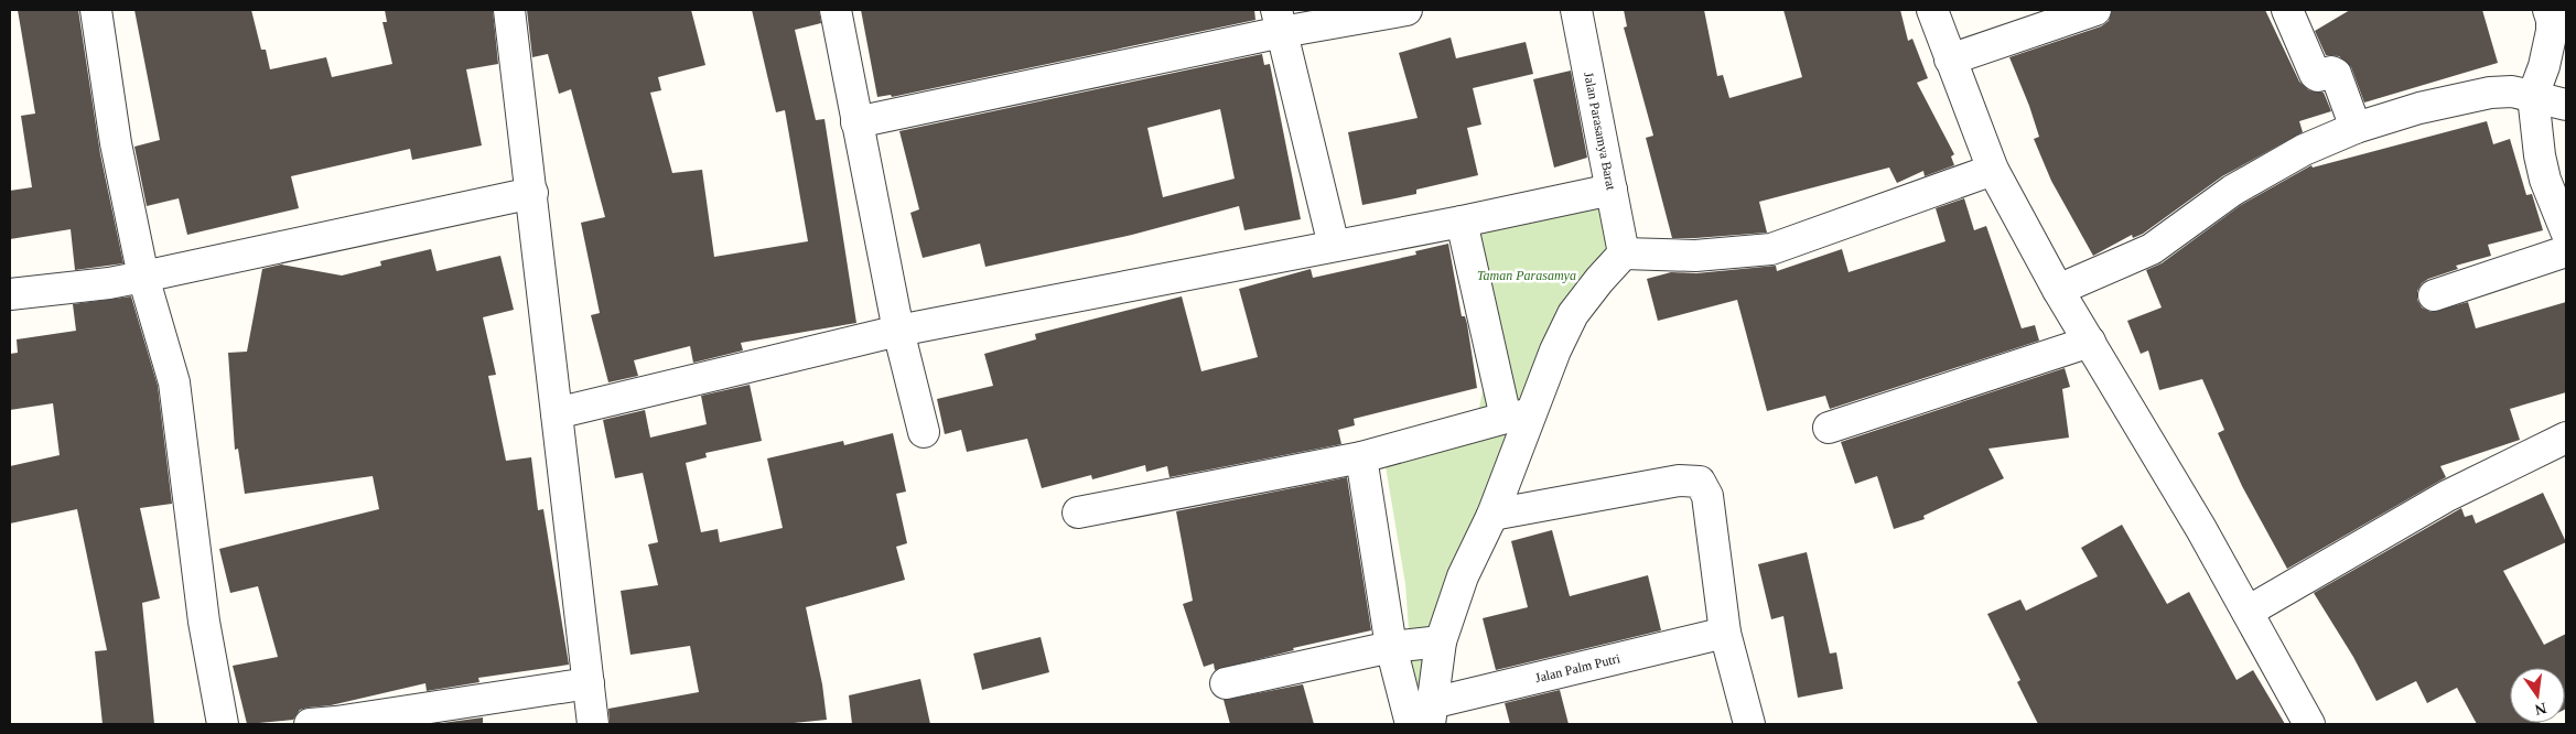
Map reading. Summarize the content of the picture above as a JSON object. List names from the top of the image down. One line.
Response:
{"streets":{"street":["Jalan Parasamya Barat","Jalan Palm Putri"]},"parks":["Taman Parasamya"],"north":"bottom"}
